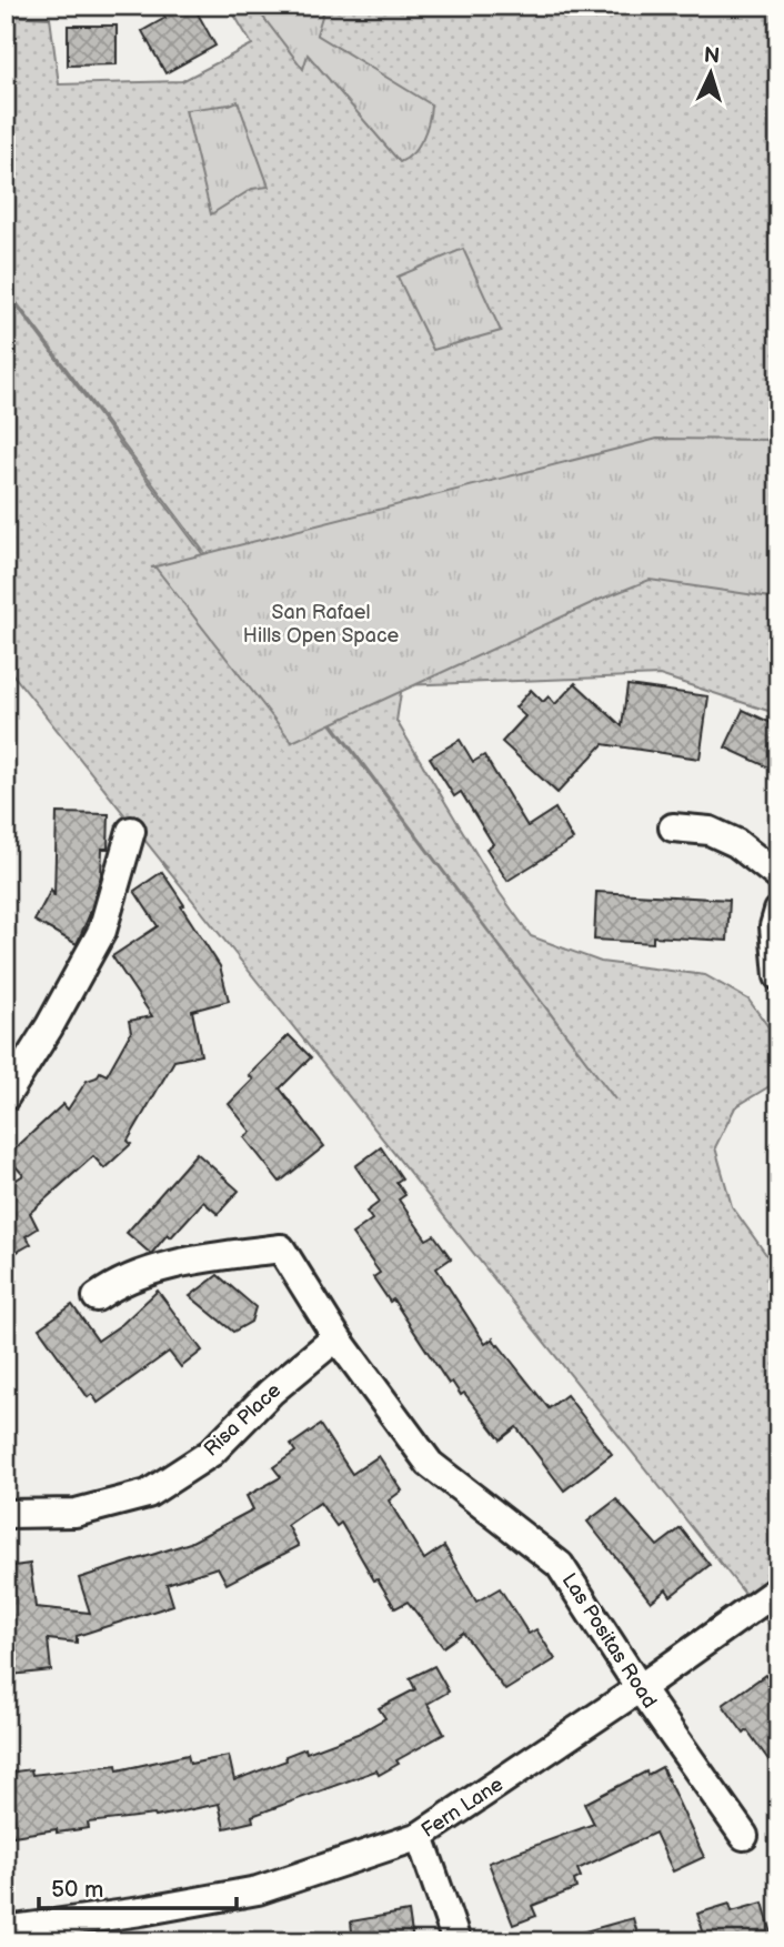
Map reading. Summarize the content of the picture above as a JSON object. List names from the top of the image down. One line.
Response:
{"streets":{"street":["Risa Place","Las Positas Road","Fern Lane"]},"crossings":[["Risa Place","Las Positas Road"],["Las Positas Road","Fern Lane"]],"parks":["San Rafael Hills Open Space"],"scale_bar":"50 m","north":"top"}
